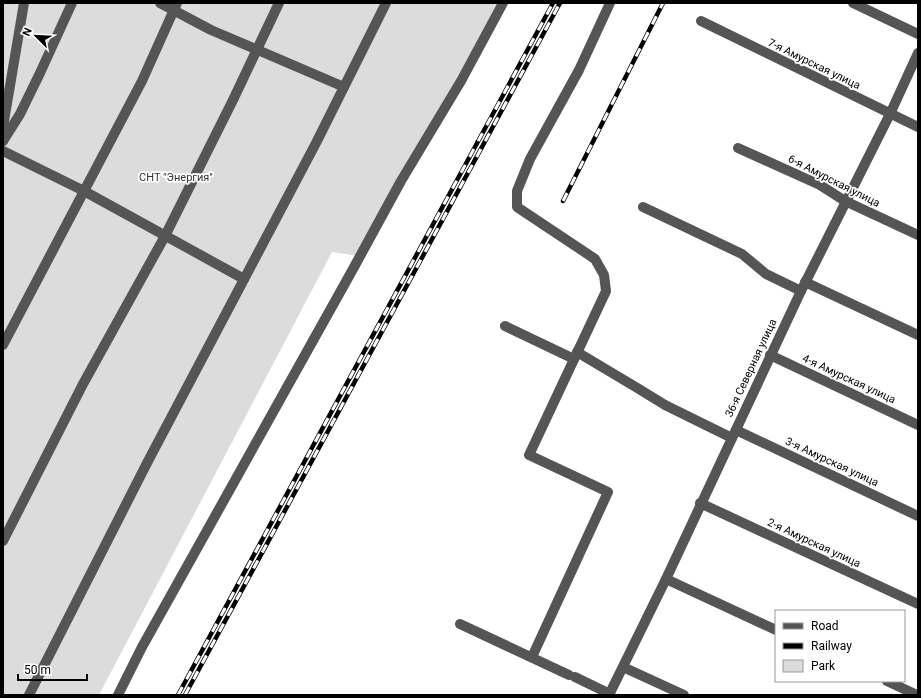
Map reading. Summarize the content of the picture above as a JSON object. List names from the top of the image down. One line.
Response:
{"streets":{"street":["7-я Амурская улица","6-я Амурская улица","36-я Северная улица","4-я Амурская улица","3-я Амурская улица","2-я Амурская улица"]},"crossings":[["7-я Амурская улица","36-я Северная улица"],["6-я Амурская улица","36-я Северная улица"],["36-я Северная улица","4-я Амурская улица"],["36-я Северная улица","3-я Амурская улица"],["36-я Северная улица","2-я Амурская улица"]],"parks":["СНТ \"Энергия\""],"legend":["Road","Railway","Park"],"scale_bar":"50 m","north":"top left"}
